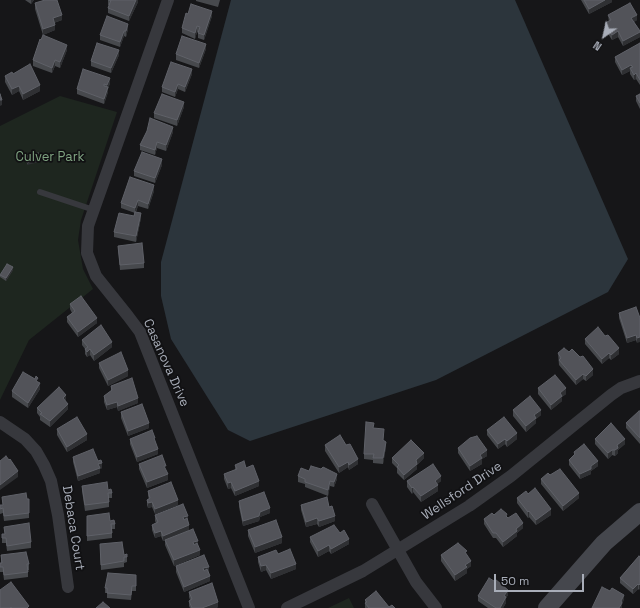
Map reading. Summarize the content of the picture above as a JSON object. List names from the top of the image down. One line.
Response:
{"streets":{"street":["Casanova Drive","Wellsford Drive","Debaca Court"]},"parks":["Culver Park"],"scale_bar":"50 m","north":"bottom left"}
